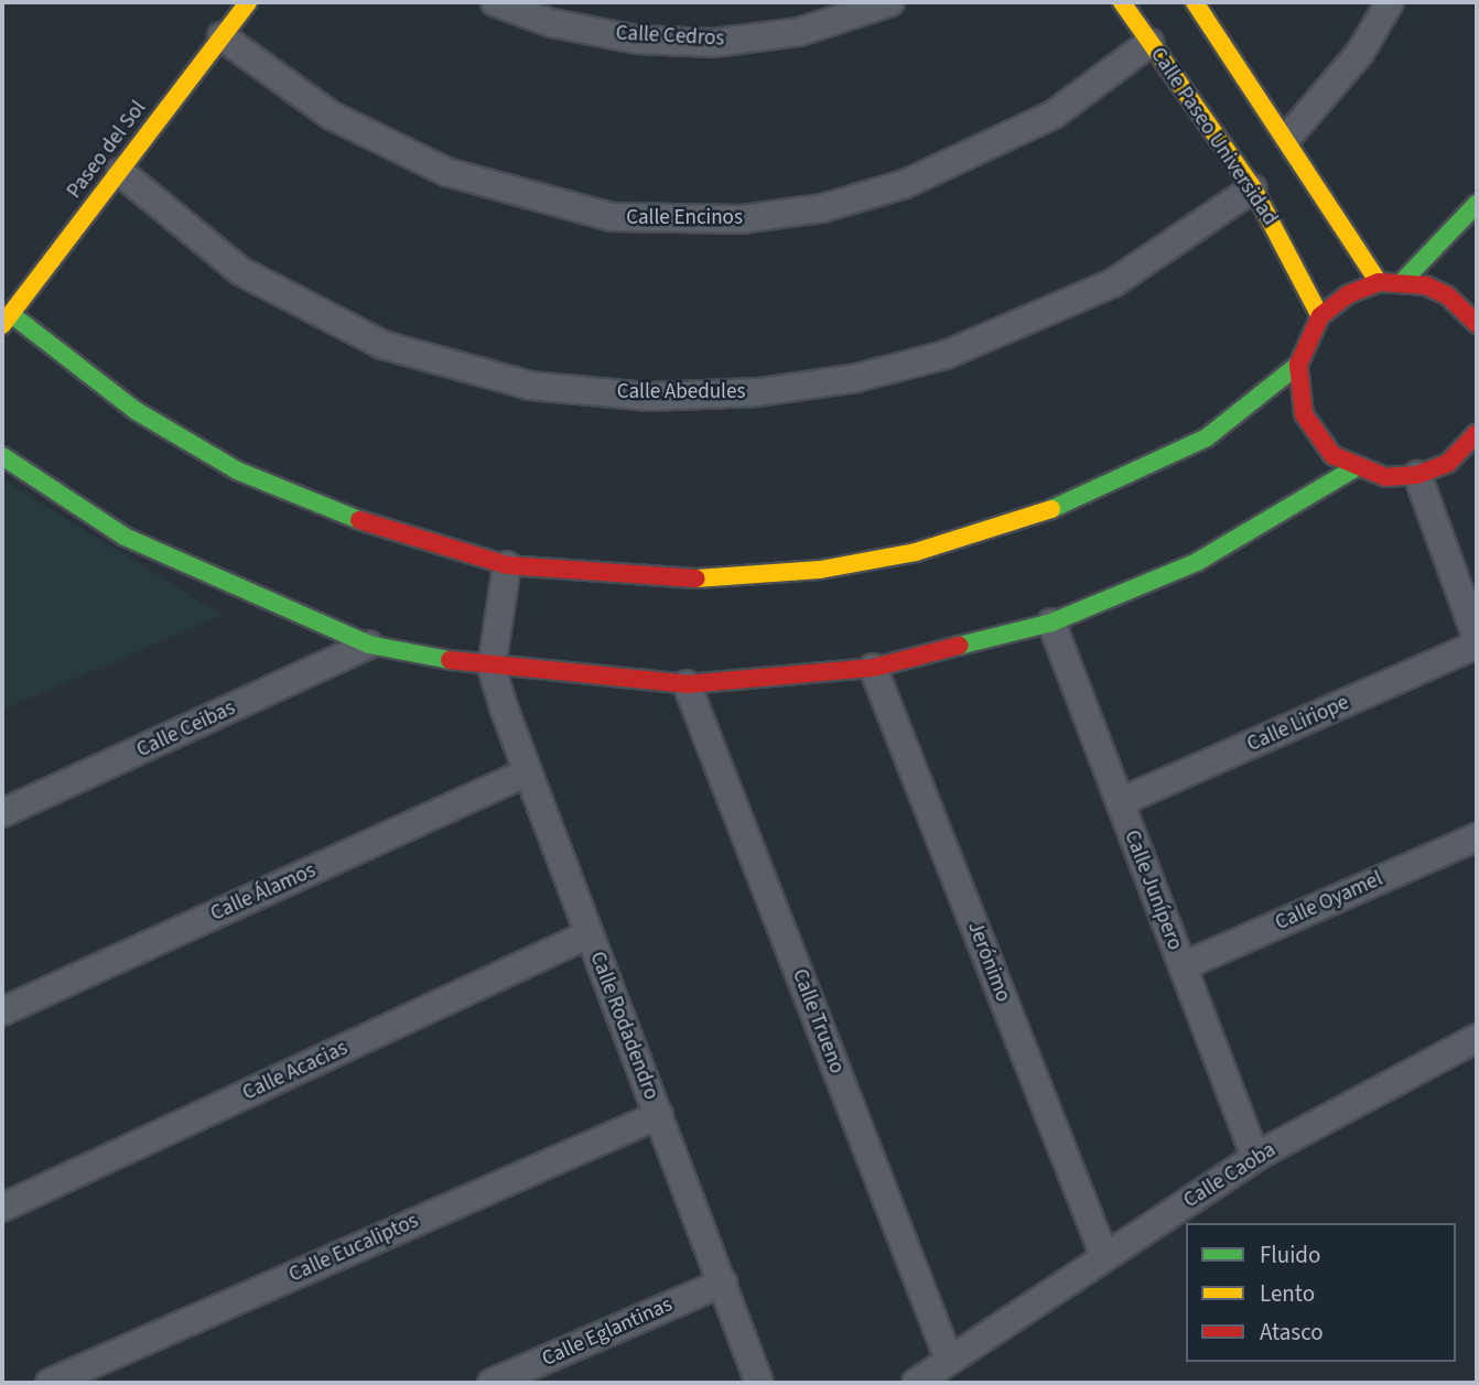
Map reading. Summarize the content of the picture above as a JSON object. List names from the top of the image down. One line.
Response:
{"streets":{"street":["Calle Cedros","Calle Paseo Universidad","Paseo del Sol","Calle Encinos","Calle Abedules","Calle Liriope","Calle Ceibas","Calle Junípero","Calle Álamos","Calle Oyamel","Jerónimo","Calle Trueno","Calle Rodadendro","Calle Acacias","Calle Caoba","Calle Eucaliptos","Calle Eglantinas"]},"crossings":[["Calle Paseo Universidad","Calle Encinos"],["Calle Paseo Universidad","Calle Abedules"],["Paseo del Sol","Calle Encinos"],["Paseo del Sol","Calle Abedules"],["Calle Liriope","Calle Junípero"],["Calle Junípero","Calle Oyamel"],["Calle Junípero","Calle Caoba"],["Calle Álamos","Calle Rodadendro"],["Jerónimo","Calle Caoba"],["Calle Trueno","Calle Caoba"],["Calle Rodadendro","Calle Acacias"],["Calle Rodadendro","Calle Eucaliptos"],["Calle Rodadendro","Calle Eglantinas"]],"legend":["Fluido","Lento","Atasco"]}
